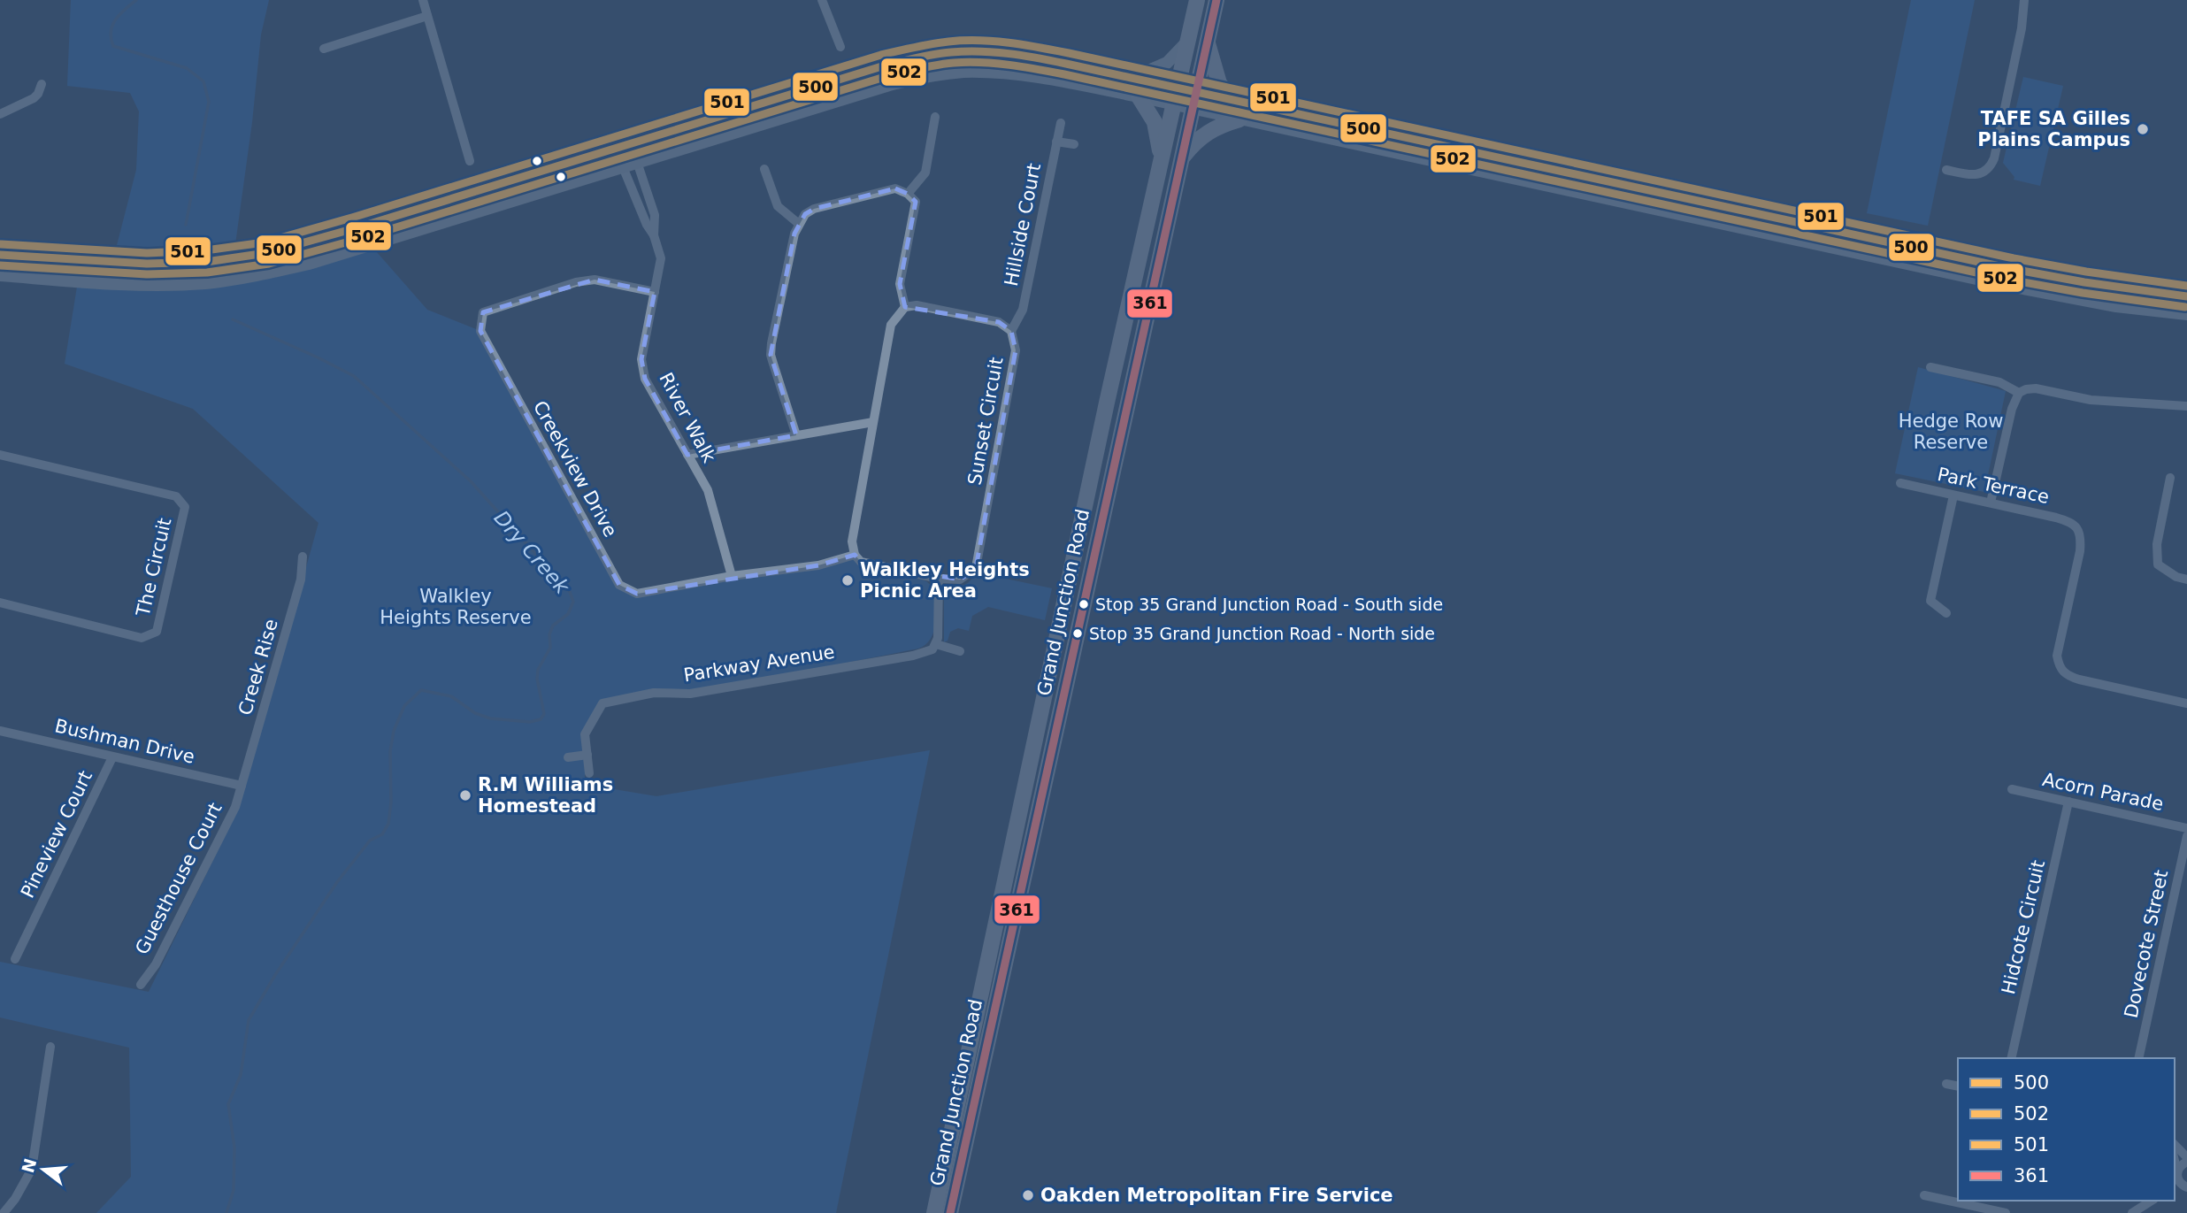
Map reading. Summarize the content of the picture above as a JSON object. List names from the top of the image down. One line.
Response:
{"streets":{"highway":["Grand Junction Road"],"street":["Hillside Court","River Walk","Sunset Circuit","Creekview Drive","Park Terrace","The Circuit","Parkway Avenue","Creek Rise","Bushman Drive","Acorn Parade","Pineview Court","Guesthouse Court","Hidcote Circuit","Dovecote Street"]},"crossings":[["Hillside Court","Sunset Circuit"],["River Walk","Creekview Drive"],["Sunset Circuit","Creekview Drive"],["Creek Rise","Bushman Drive"],["Creek Rise","Guesthouse Court"],["Bushman Drive","Pineview Court"],["Bushman Drive","Guesthouse Court"],["Acorn Parade","Hidcote Circuit"]],"water":["Dry Creek"],"parks":["Hedge Row Reserve","Walkley Heights Reserve"],"places":["TAFE SA Gilles Plains Campus","Walkley Heights Picnic Area","Stop 35 Grand Junction Road - South side","Stop 35 Grand Junction Road - North side","R.M Williams Homestead","Oakden Metropolitan Fire Service"],"lines":["transit line 361","transit line 501","transit line 500","transit line 502"],"legend":["500","502","501","361"],"north":"left"}
